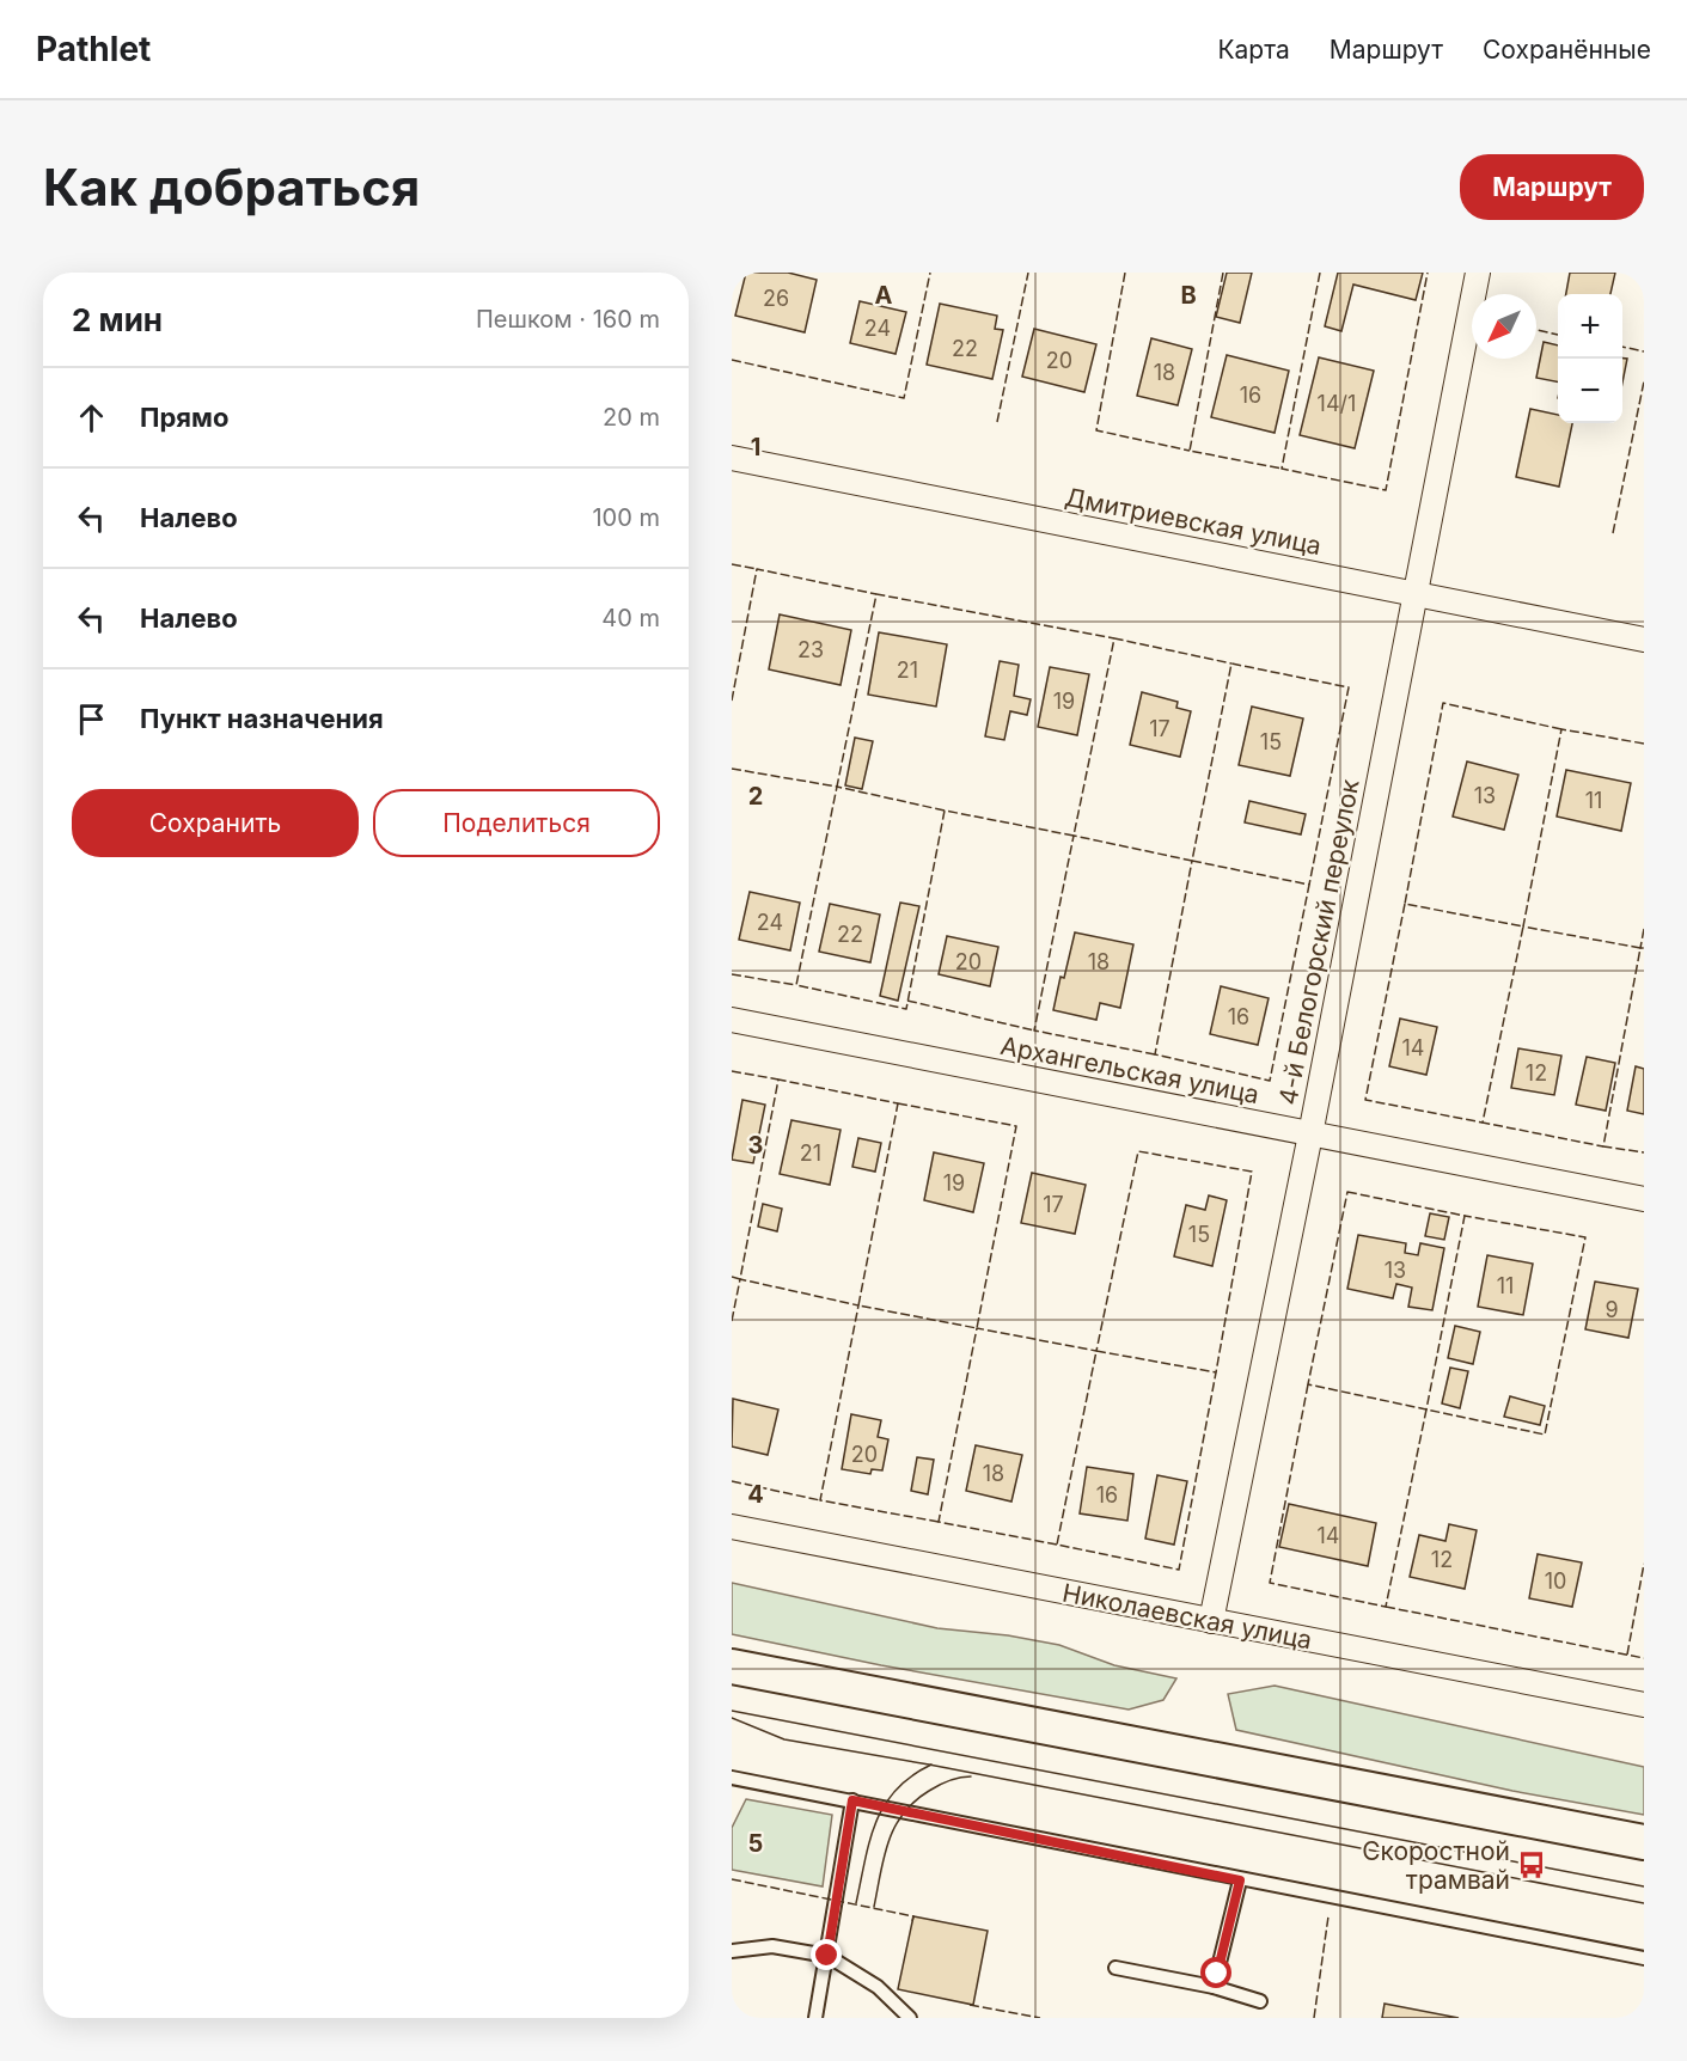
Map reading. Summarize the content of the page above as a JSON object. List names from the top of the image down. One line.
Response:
{"streets":{"street":["Дмитриевская улица","4-й Белогорский переулок","Архангельская улица","Николаевская улица"]},"crossings":[["Дмитриевская улица","4-й Белогорский переулок"],["4-й Белогорский переулок","Архангельская улица"],["4-й Белогорский переулок","Николаевская улица"]],"places":{"bus stop":["Скоростной трамвай"]},"house_numbers":["26","24","22","20","18","16","14/1","23","21","19","17","15","13","11","24","22","20","18","16","14","12","21","19","17","15","13","11","9","20","18","16","14","12","10"],"north":"bottom left","page":{"header":"Pathlet","nav":["Карта","Маршрут","Сохранённые"],"buttons":["Маршрут",["Сохранить","Поделиться"]],"title":"Как добраться","heading":["2 мин","Пешком · 160 m"],"map_buttons":["+","−"],"list":[["Прямо","20 m"],["Налево","100 m"],["Налево","40 m"],"Пункт назначения"]},"grid":{"columns":["A","B"],"rows":["1","2","3","4","5"]}}
